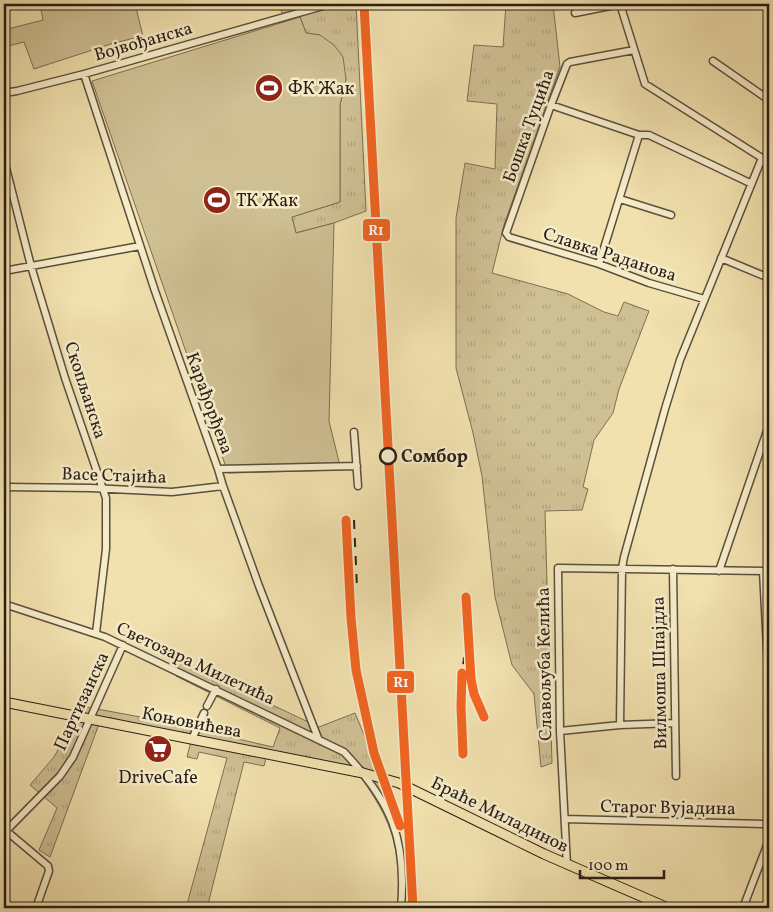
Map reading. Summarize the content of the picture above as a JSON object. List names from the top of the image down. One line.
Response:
{"streets":{"main road":["Коњовићева","Браће Миладинов"],"street":["Војвођанска","Бошка Туцића","Славка Раданова","Скопљанска","Карађорђева","Васе Стајића","Светозара Милетића","Славољуба Келића","Вилмоша Шпајдла","Партизанска","Старог Вујадина"]},"crossings":[["Војвођанска","Карађорђева"],["Бошка Туцића","Славка Раданова"],["Скопљанска","Васе Стајића"],["Скопљанска","Светозара Милетића"],["Карађорђева","Васе Стајића"],["Карађорђева","Светозара Милетића"],["Светозара Милетића","Партизанска"],["Светозара Милетића","Коњовићева"],["Славољуба Келића","Старог Вујадина"],["Славољуба Келића","Браће Миладинов"],["Партизанска","Коњовићева"],["Коњовићева","Браће Миладинов"]],"places":{"sports":["ФК Жак","ТК Жак"],"other":["Сомбор"],"supermarket":["DriveCafe"]},"lines":["transit line R1"],"scale_bar":"100 m"}
